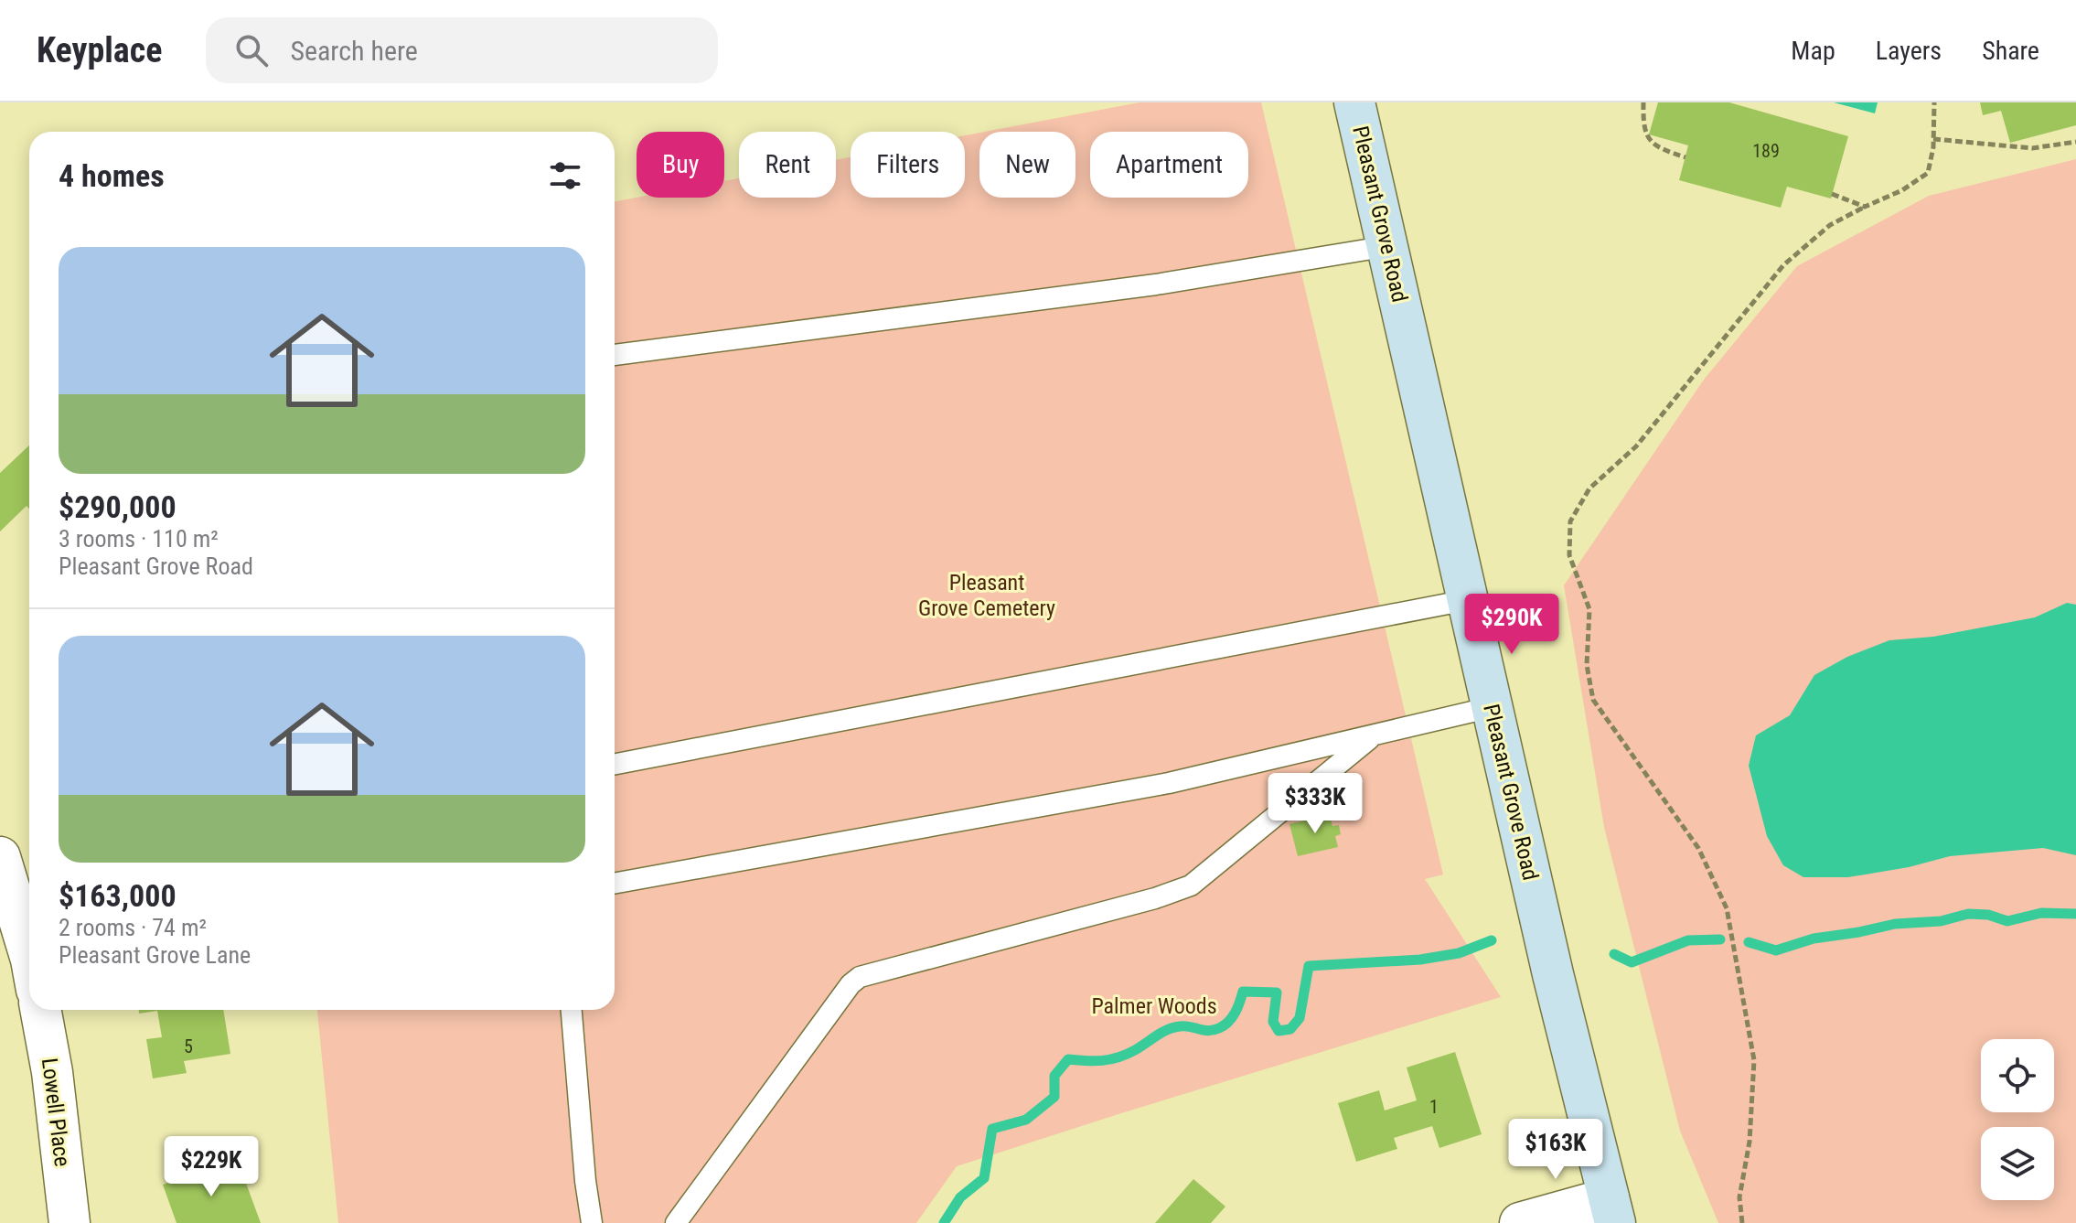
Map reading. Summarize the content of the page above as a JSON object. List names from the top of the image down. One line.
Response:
{"streets":{"street":["Pleasant Grove Road","Lowell Place"]},"parks":["Pleasant Grove Cemetery","Palmer Woods"],"house_numbers":["189","5","1"],"page":{"header":"Keyplace","search":"Search here","nav":["Map","Layers","Share"],"chip":["Buy","Rent","Filters","New","Apartment"],"heading":"4 homes","list":[{"name":"$290,000","note":"3 rooms · 110 m² · Pleasant Grove Road"},{"name":"$163,000","note":"2 rooms · 74 m² · Pleasant Grove Lane"}],"price":["$290K","$333K","$163K","$229K"]}}
